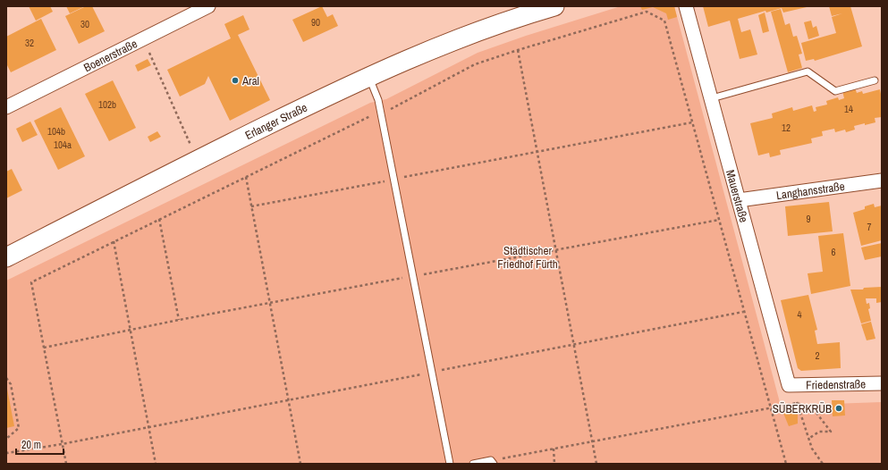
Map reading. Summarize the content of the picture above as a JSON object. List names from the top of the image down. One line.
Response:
{"streets":{"main road":["Erlanger Straße"],"street":["Boenerstraße","Langhansstraße","Mauerstraße","Friedenstraße"]},"crossings":[["Langhansstraße","Mauerstraße"],["Mauerstraße","Friedenstraße"]],"parks":["Städtischer Friedhof Fürth"],"places":["Aral","SÜBERKRÜB"],"house_numbers":["90","30","32","102b","14","12","104b","104a","9","7","6","4","2"],"scale_bar":"20 m"}
